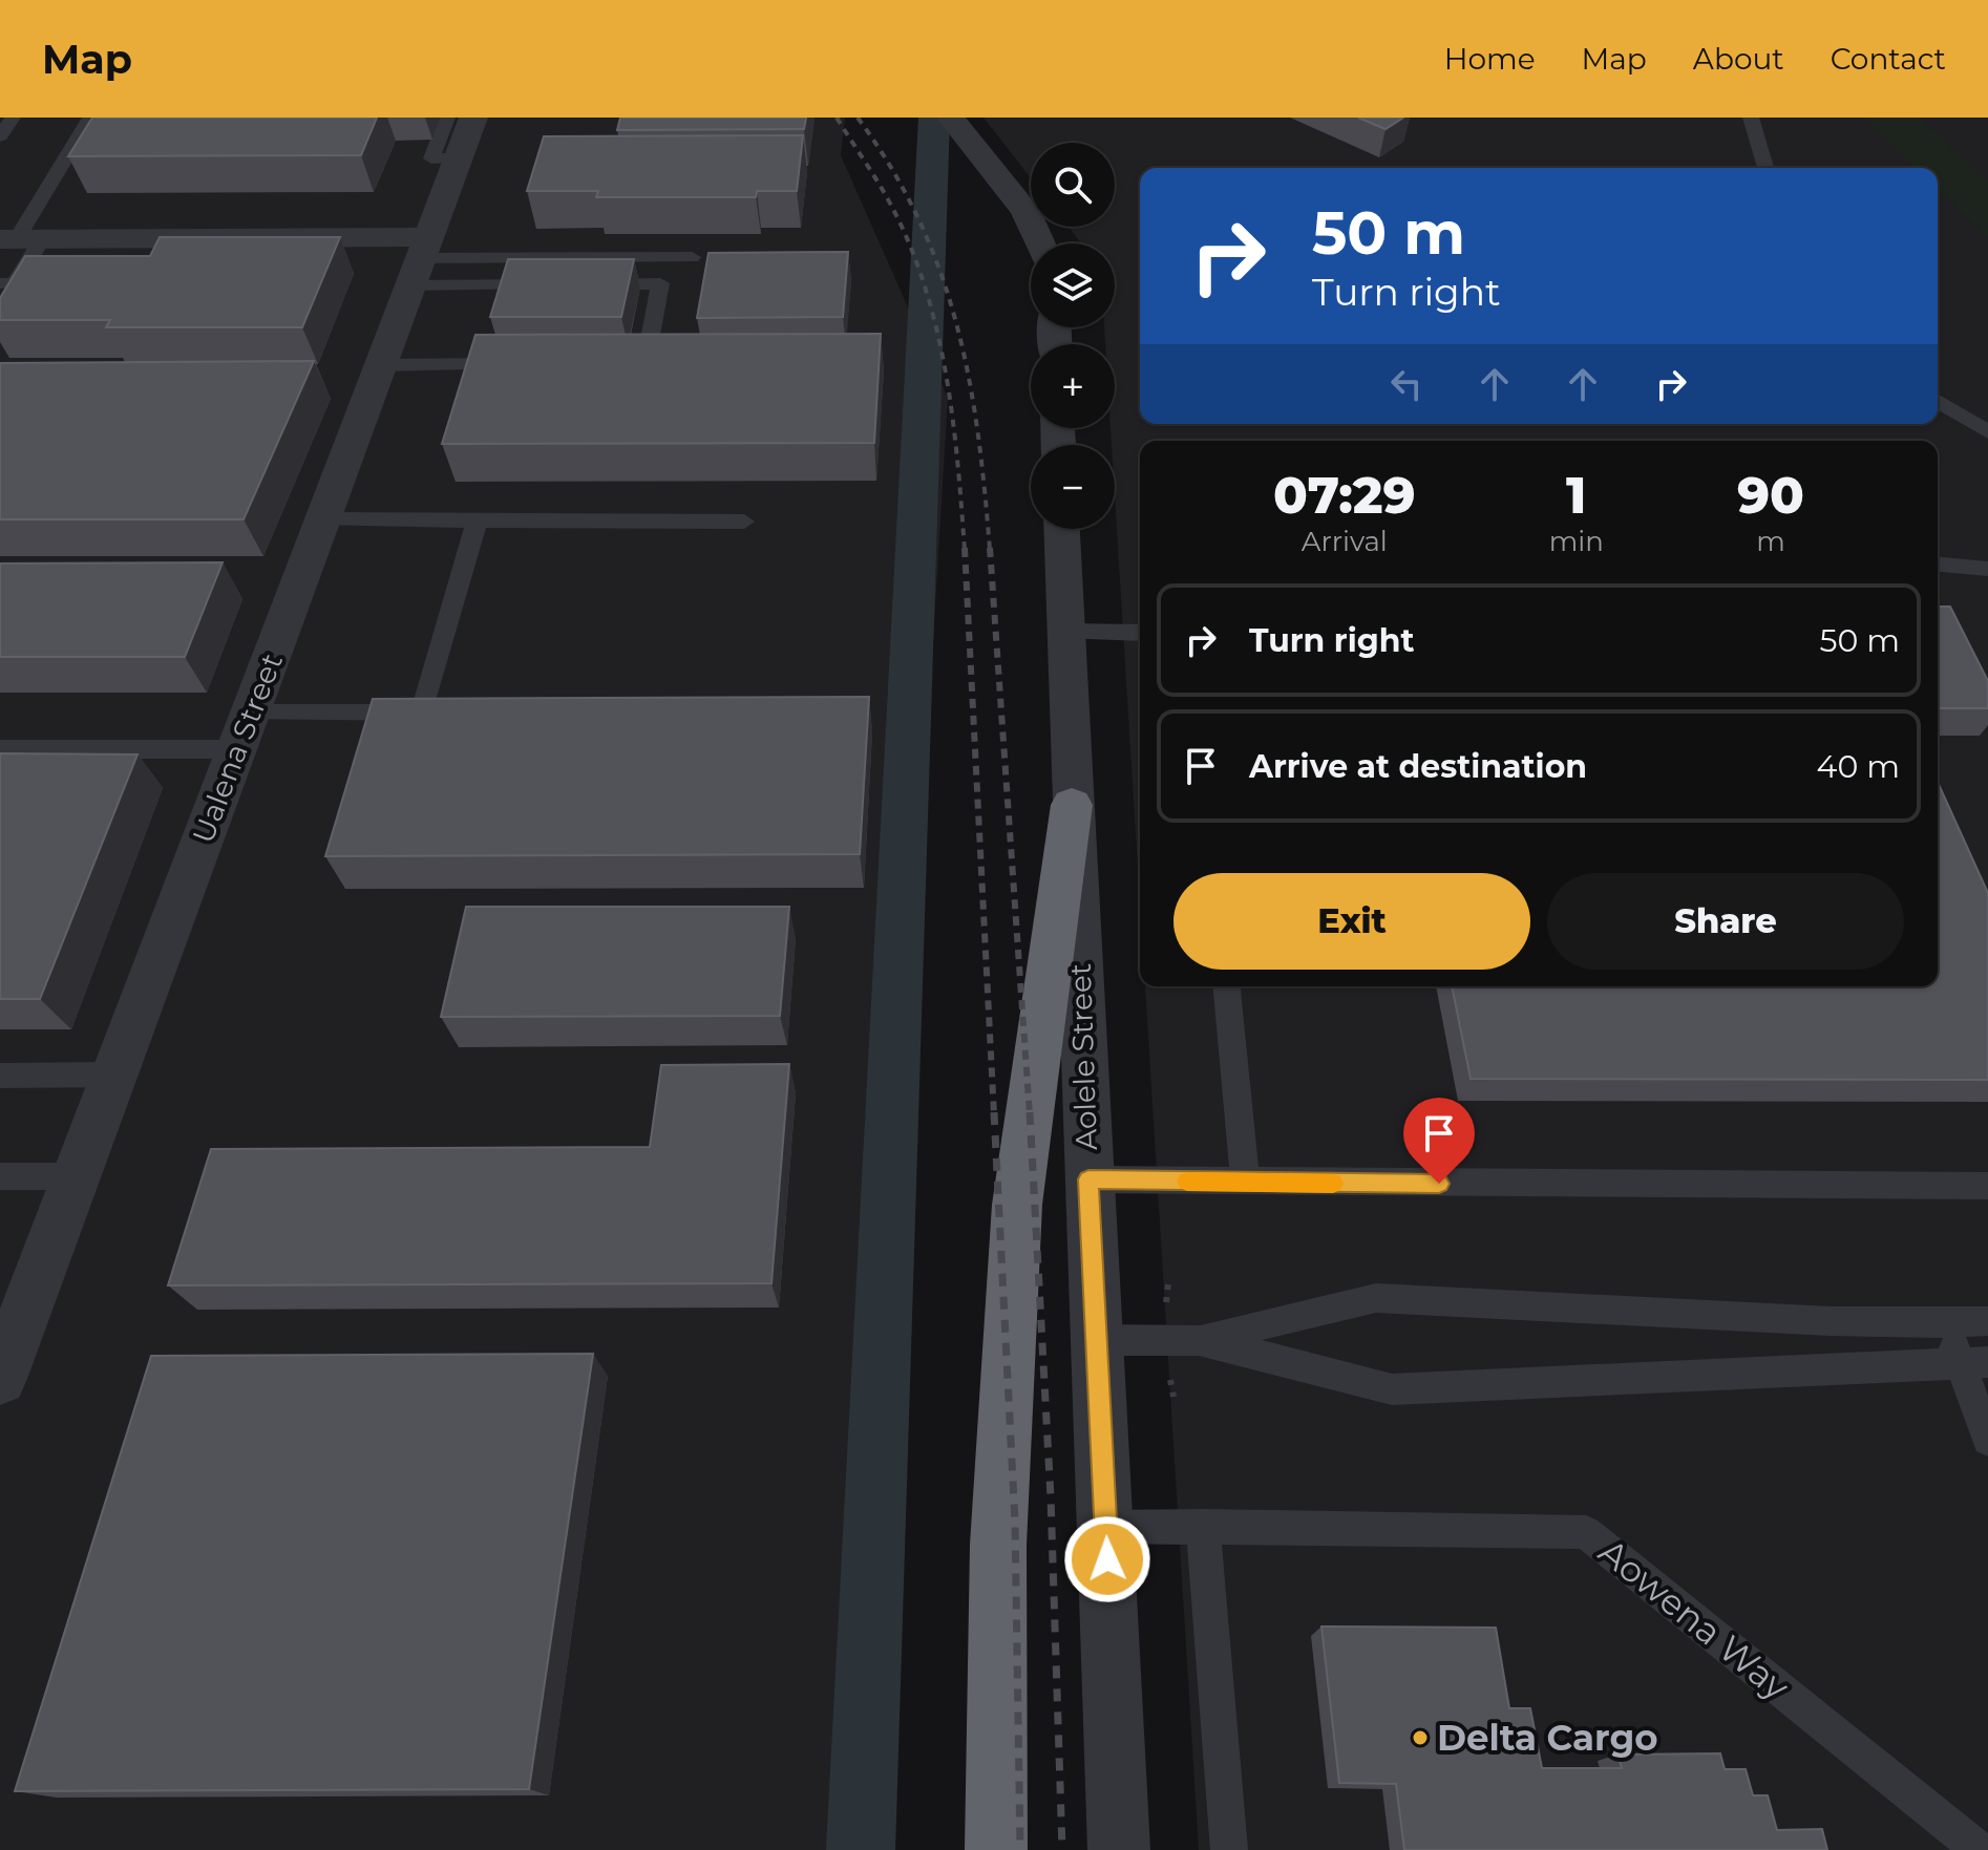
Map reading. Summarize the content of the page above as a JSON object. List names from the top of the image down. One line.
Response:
{"streets":{"street":["Ualena Street","Aolele Street"],"lane":["Aowena Way"]},"crossings":[["Aolele Street","Aowena Way"]],"places":["Delta Cargo"],"page":{"header":"Map","nav":["Home","Map","About","Contact"],"map_buttons":["+","−"],"turn":["50 m","Turn right"],"eta":["07:29","Arrival","1","min","90","m"],"list":[{"name":"Turn right","value":"50 m"},{"name":"Arrive at destination","value":"40 m"}],"buttons":["Exit","Share"]}}
